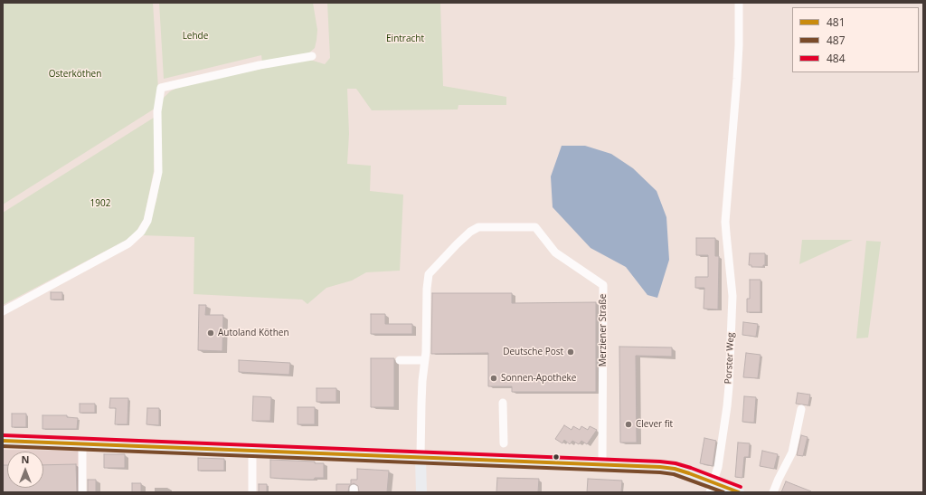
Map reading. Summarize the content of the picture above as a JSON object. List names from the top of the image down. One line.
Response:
{"streets":{"street":["Merziener Straße","Porster Weg"]},"parks":["Lehde","Eintracht","Osterköthen","1902"],"places":["Autoland Köthen","Deutsche Post","Sonnen-Apotheke","Clever fit"],"lines":["transit line 484","transit line 481","transit line 487"],"legend":["481","487","484"],"north":"top"}
